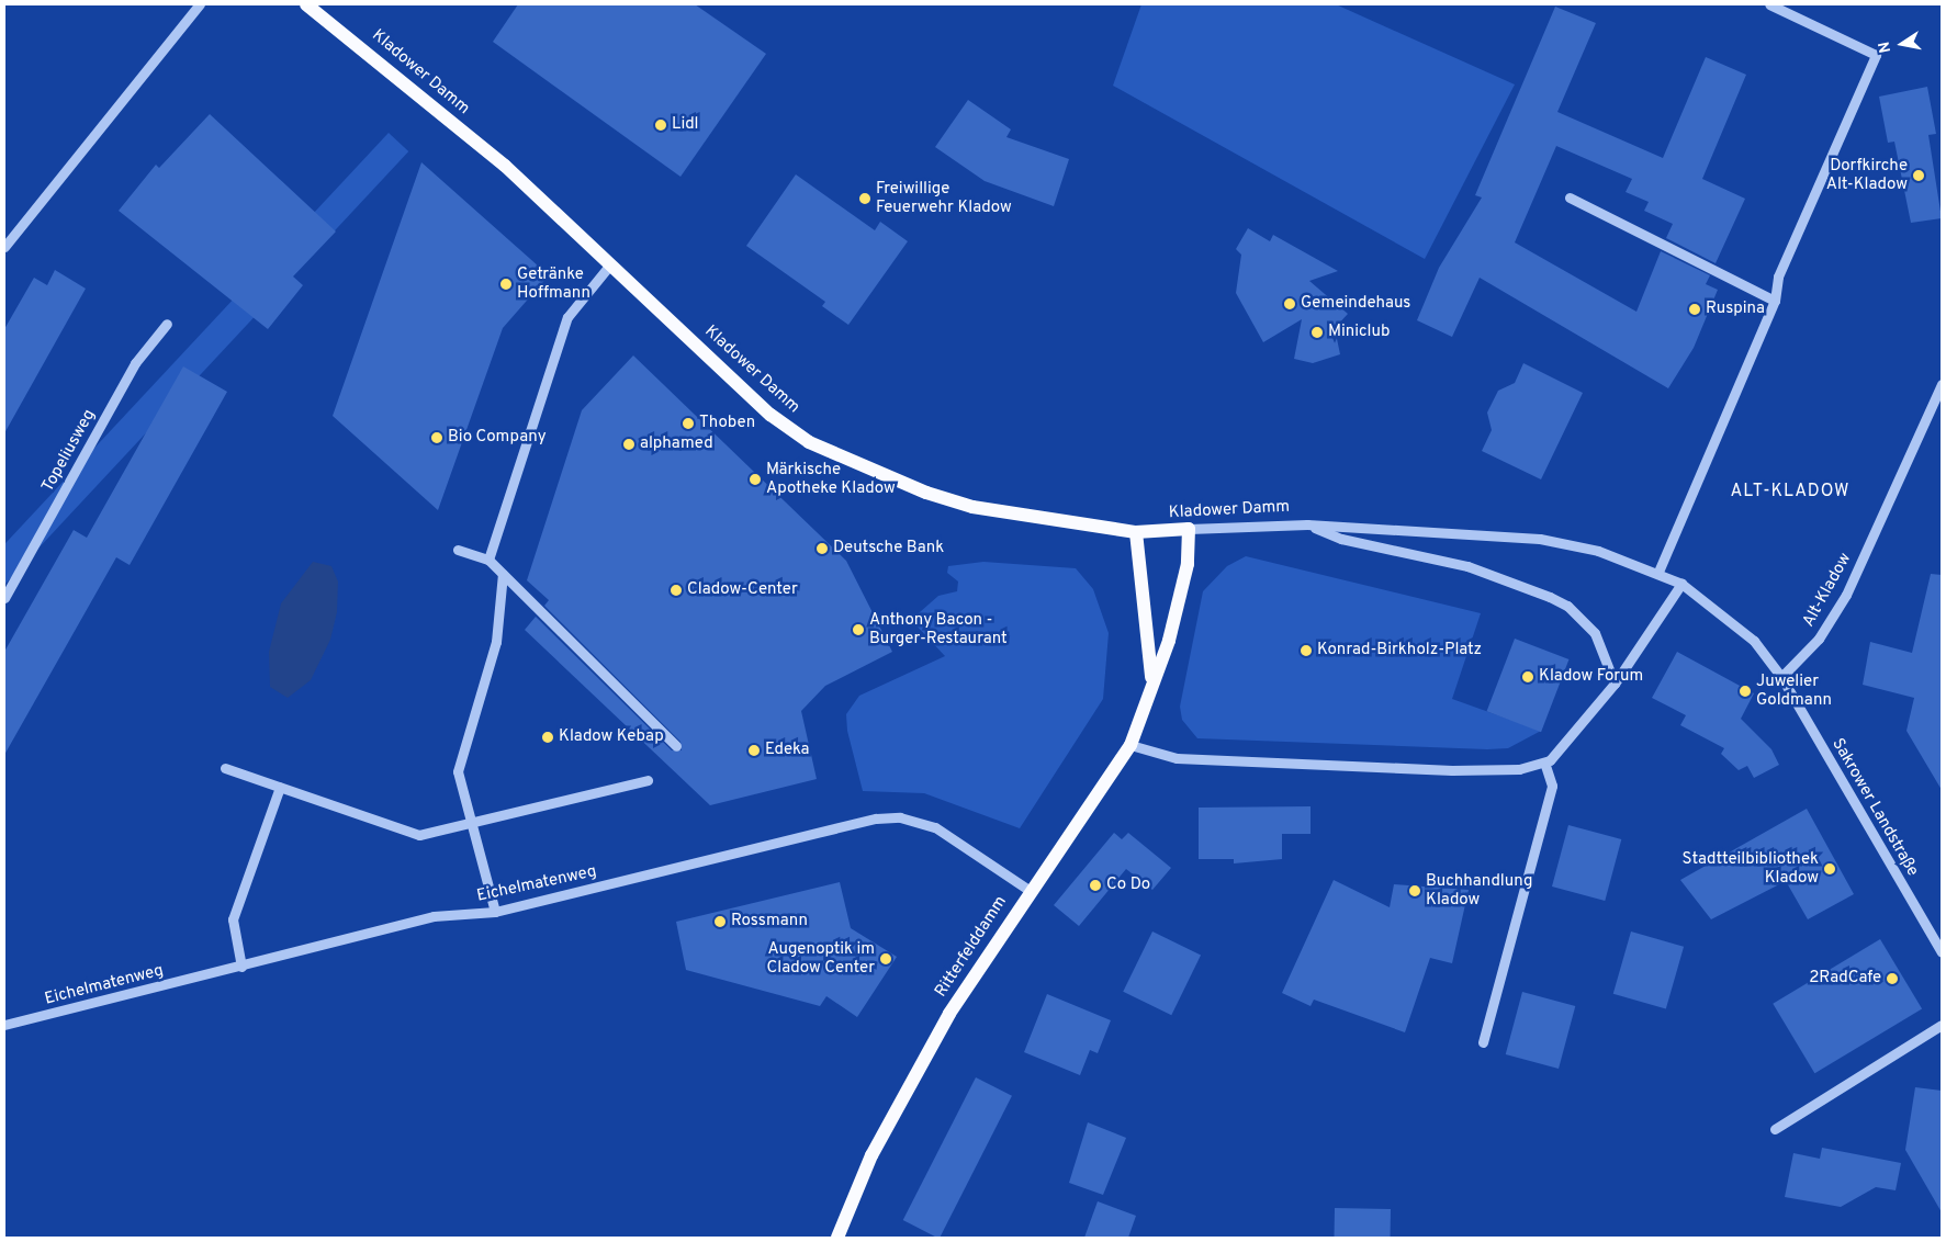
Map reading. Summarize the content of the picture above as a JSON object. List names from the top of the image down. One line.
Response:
{"streets":{"main road":["Kladower Damm","Ritterfelddamm"],"street":["Topeliusweg","Alt-Kladow","Sakrower Landstraße","Eichelmatenweg"]},"crossings":[["Kladower Damm","Ritterfelddamm"],["Alt-Kladow","Sakrower Landstraße"],["Eichelmatenweg","Ritterfelddamm"]],"districts":["ALT-KLADOW"],"places":["Lidl","Dorfkirche Alt-Kladow","Freiwillige Feuerwehr Kladow","Getränke Hoffmann","Gemeindehaus","Ruspina","Miniclub","Thoben","Bio Company","alphamed","Märkische Apotheke Kladow","Deutsche Bank","Cladow-Center","Anthony Bacon - Burger-Restaurant","Konrad-Birkholz-Platz","Kladow Forum","Juwelier Goldmann","Kladow Kebap","Edeka","Stadtteilbibliothek Kladow","Co Do","Buchhandlung Kladow","Rossmann","Augenoptik im Cladow Center","2RadCafe"],"north":"left"}
